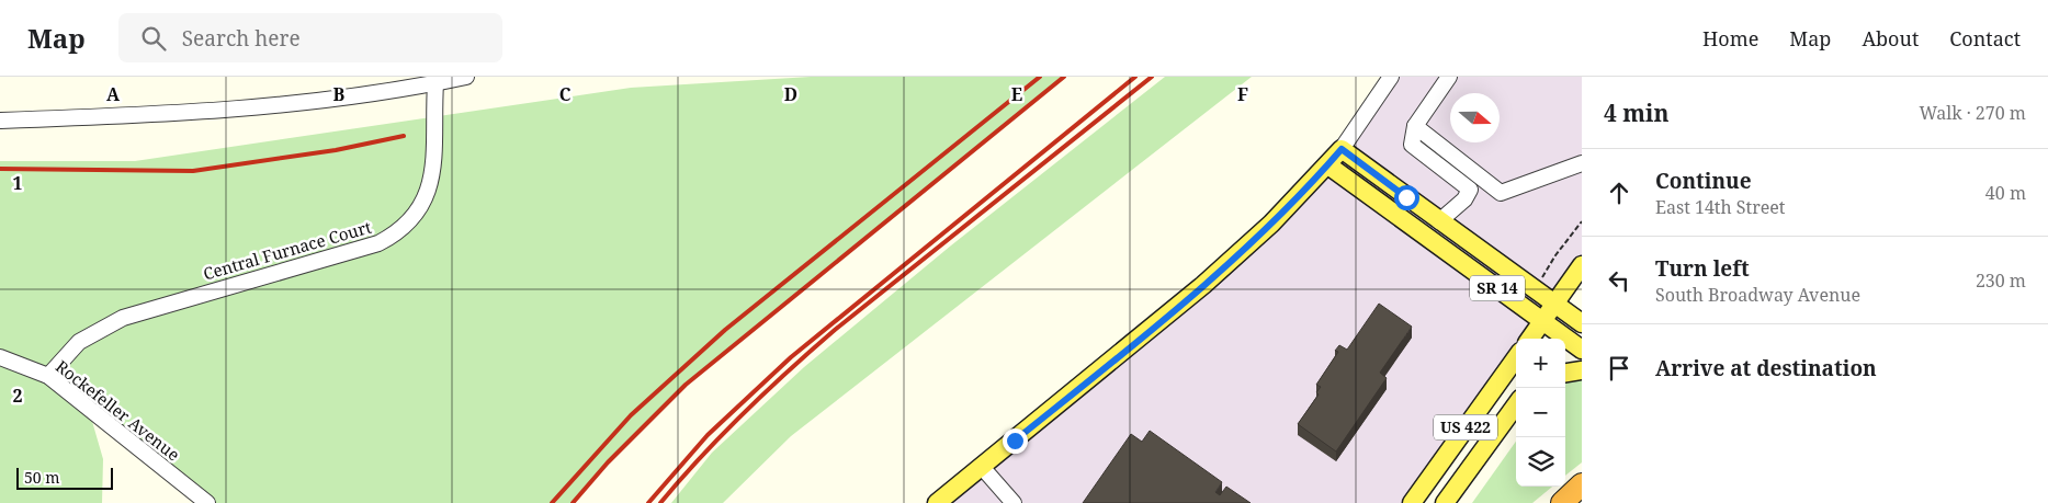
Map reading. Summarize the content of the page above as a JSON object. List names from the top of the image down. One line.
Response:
{"streets":{"main road":["SR 14","US 422"],"street":["Central Furnace Court","Rockefeller Avenue"]},"crossings":[["Central Furnace Court","Rockefeller Avenue"]],"scale_bar":"50 m","north":"right","page":{"header":"Map","search":"Search here","nav":["Home","Map","About","Contact"],"heading":["4 min","Walk · 270 m"],"list":[["Continue","East 14th Street","40 m"],["Turn left","South Broadway Avenue","230 m"],"Arrive at destination"],"map_buttons":["+","−"],"scale":"50 m"},"grid":{"columns":["A","B","C","D","E","F"],"rows":["1","2"]}}
